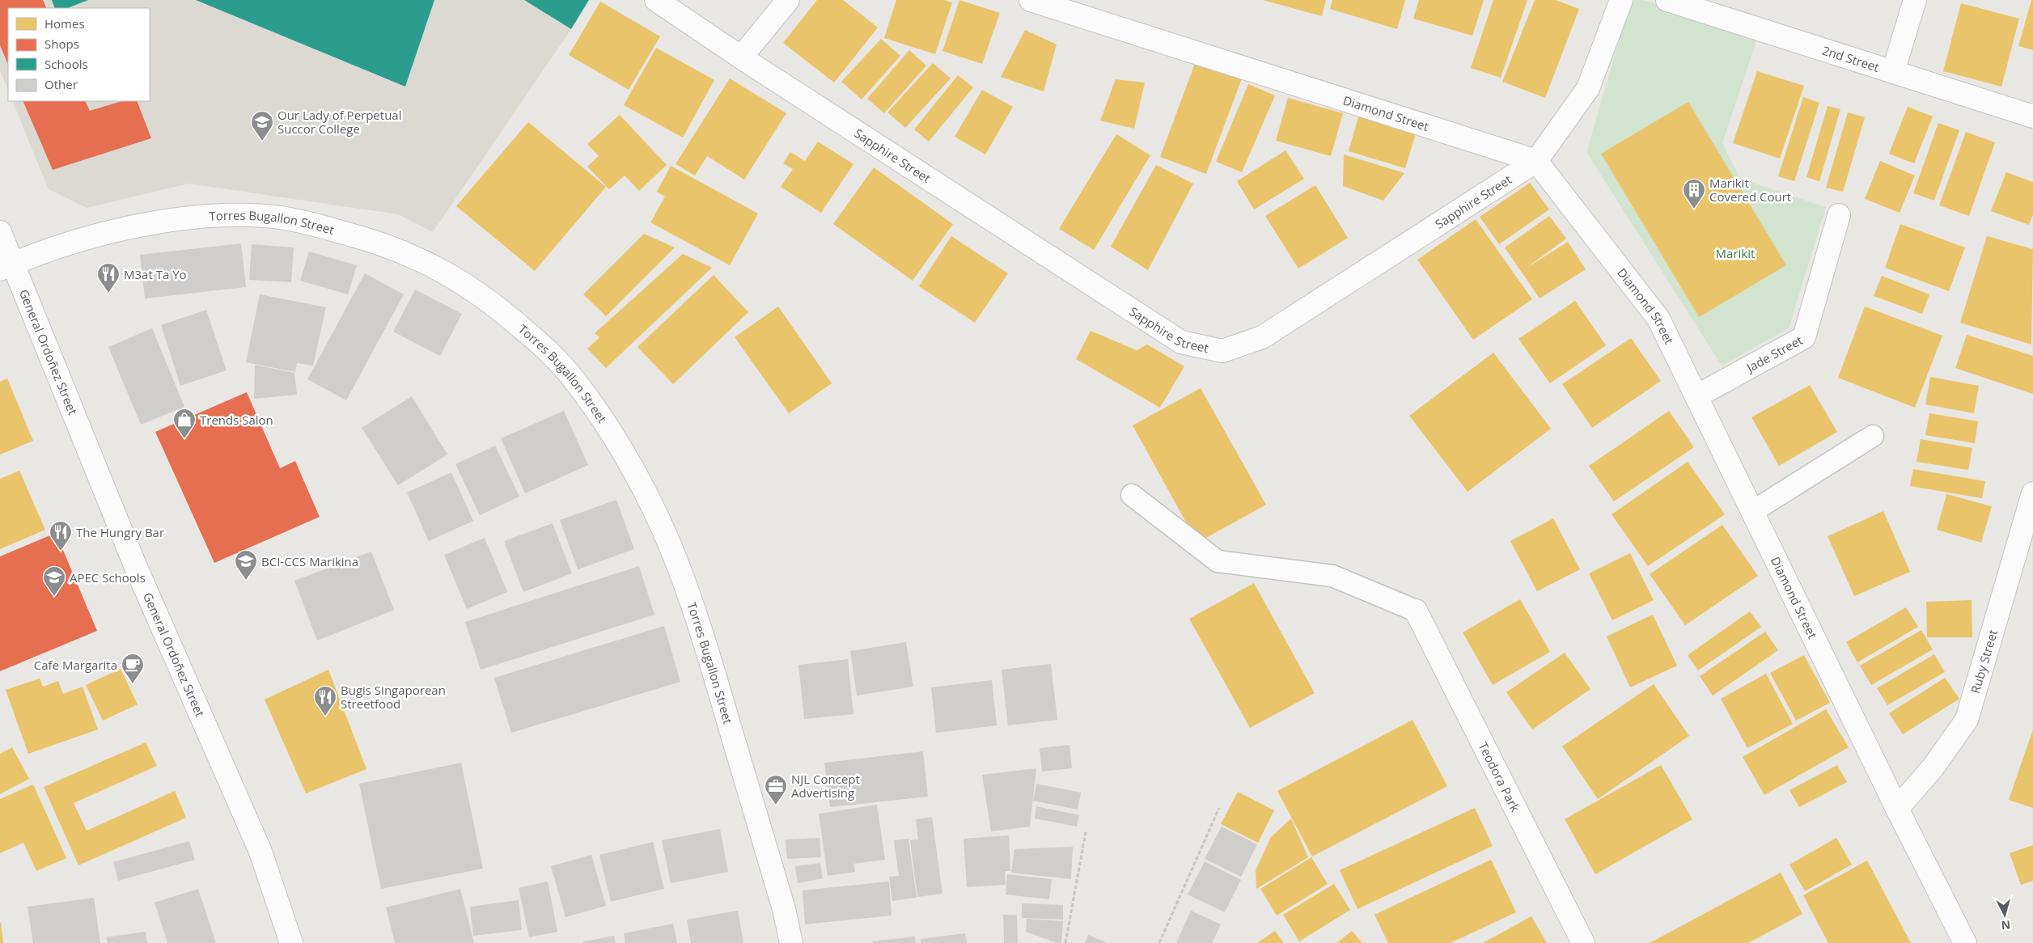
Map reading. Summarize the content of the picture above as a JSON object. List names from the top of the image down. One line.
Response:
{"streets":{"street":["2nd Street","Diamond Street","Sapphire Street","Torres Bugallon Street","General Ordoñez Street","Jade Street","Ruby Street","Teodora Park"]},"crossings":[["Diamond Street","Sapphire Street"],["Diamond Street","Jade Street"],["Diamond Street","Ruby Street"],["Torres Bugallon Street","General Ordoñez Street"]],"parks":["Marikit"],"places":{"school or university":["Our Lady of Perpetual Succor College","BCI-CCS Marikina","APEC Schools"],"building":["Marikit Covered Court"],"restaurant":["M3at Ta Yo","The Hungry Bar","Bugis Singaporean Streetfood"],"shop":["Trends Salon"],"cafe":["Cafe Margarita"],"office":["NJL Concept Advertising"]},"legend":["Homes","Shops","Schools","Other"],"north":"bottom"}
